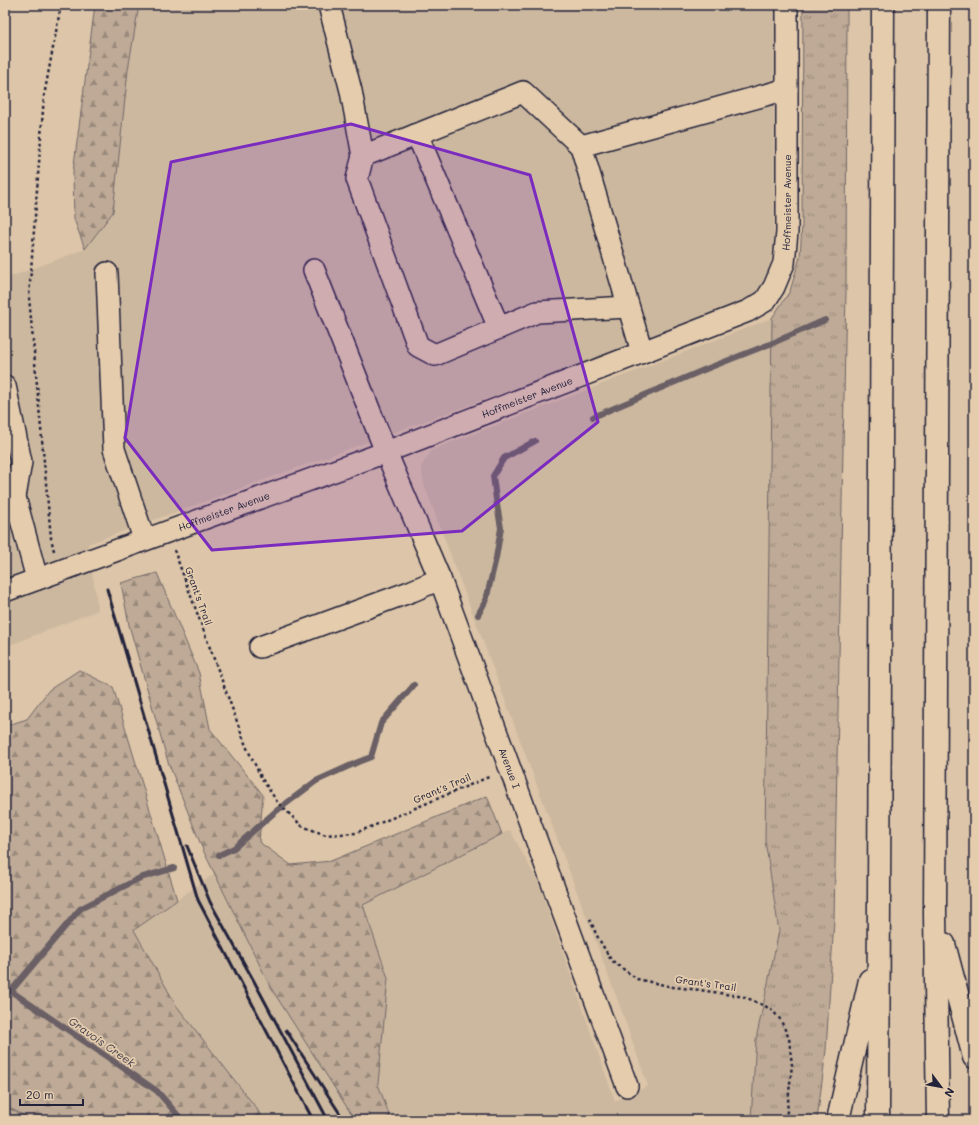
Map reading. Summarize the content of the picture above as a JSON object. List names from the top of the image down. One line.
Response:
{"streets":{"street":["Hoffmeister Avenue","Avenue I"],"path":["Grant's Trail"]},"crossings":[["Hoffmeister Avenue","Avenue I"],["Grant's Trail","Avenue I"]],"water":["Gravois Creek"],"scale_bar":"20 m","north":"bottom right"}
